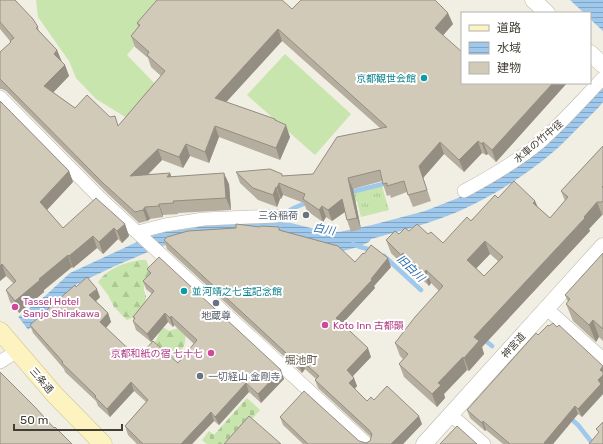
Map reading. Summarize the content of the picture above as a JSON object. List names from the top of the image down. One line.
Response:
{"streets":{"main road":["三条通"],"street":["水車の竹中径","神宮道"]},"districts":["堀池町"],"water":["白川","旧白川"],"places":["京都観世会館","三谷稲荷","並河靖之七宝記念館","地蔵尊","Tassel Hotel Sanjo Shirakawa","Koto Inn 古都韻","京都和紙の宿 七十七","一切経山 金剛寺"],"legend":["道路","水域","建物"],"scale_bar":"50 m"}
